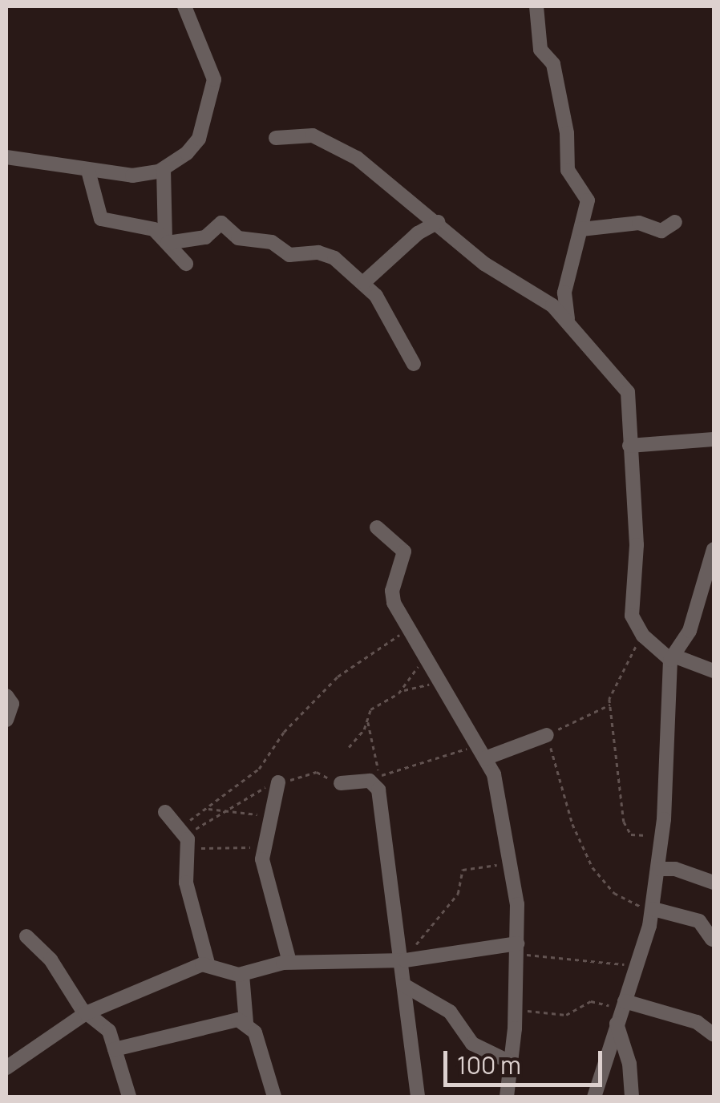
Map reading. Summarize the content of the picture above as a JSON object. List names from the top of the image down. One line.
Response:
{"scale_bar":"100 m"}
